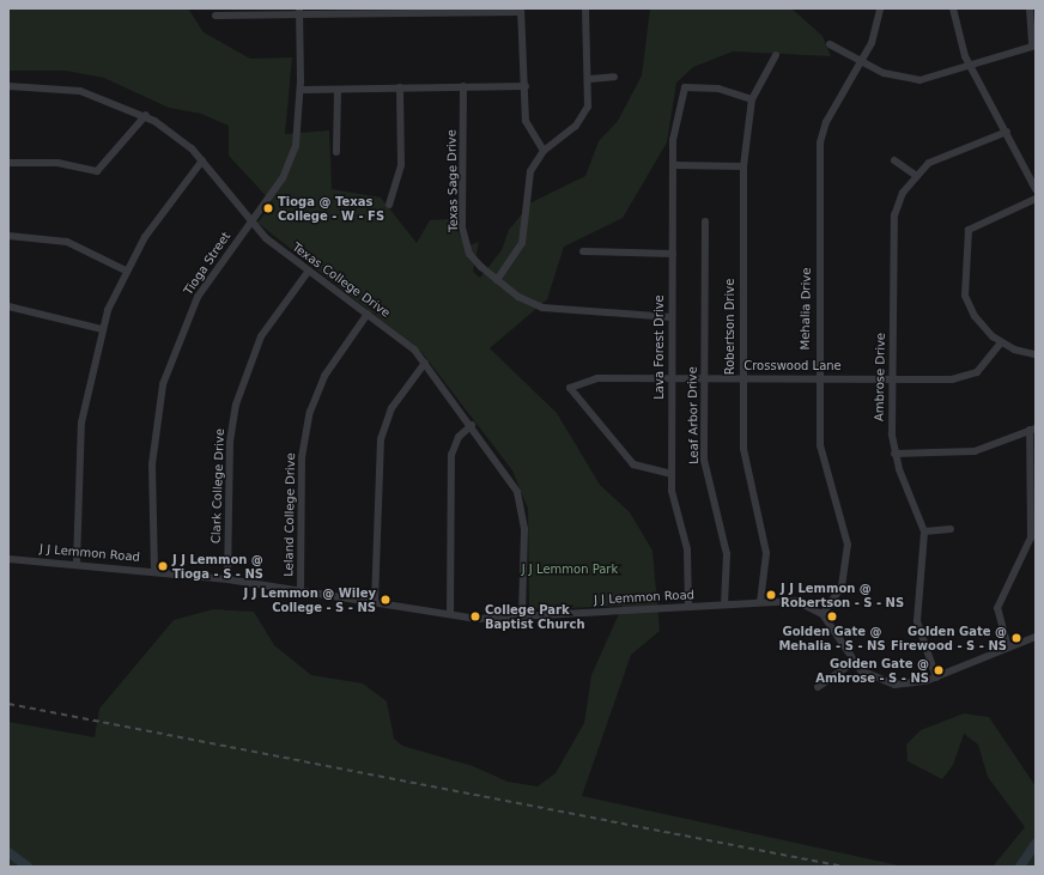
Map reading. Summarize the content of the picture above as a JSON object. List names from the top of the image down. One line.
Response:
{"streets":{"street":["Texas Sage Drive","Tioga Street","Texas College Drive","Mehalia Drive","Robertson Drive","Lava Forest Drive","Crosswood Lane","Ambrose Drive","Leaf Arbor Drive","Clark College Drive","Leland College Drive","J J Lemmon Road"]},"crossings":[["Texas Sage Drive","Lava Forest Drive"],["Tioga Street","Texas College Drive"],["Tioga Street","J J Lemmon Road"],["Texas College Drive","Clark College Drive"],["Texas College Drive","Leland College Drive"],["Texas College Drive","J J Lemmon Road"],["Mehalia Drive","Crosswood Lane"],["Mehalia Drive","J J Lemmon Road"],["Robertson Drive","Lava Forest Drive"],["Robertson Drive","Crosswood Lane"],["Robertson Drive","J J Lemmon Road"],["Lava Forest Drive","Crosswood Lane"],["Lava Forest Drive","J J Lemmon Road"],["Crosswood Lane","Ambrose Drive"],["Crosswood Lane","Leaf Arbor Drive"],["Leaf Arbor Drive","J J Lemmon Road"],["Clark College Drive","J J Lemmon Road"],["Leland College Drive","J J Lemmon Road"]],"parks":["J J Lemmon Park"],"places":["Tioga @ Texas College - W - FS","J J Lemmon @ Tioga - S - NS","J J Lemmon @ Robertson - S - NS","J J Lemmon @ Wiley College - S - NS","College Park Baptist Church","Golden Gate @ Mehalia - S - NS","Golden Gate @ Firewood - S - NS","Golden Gate @ Ambrose - S - NS"]}
